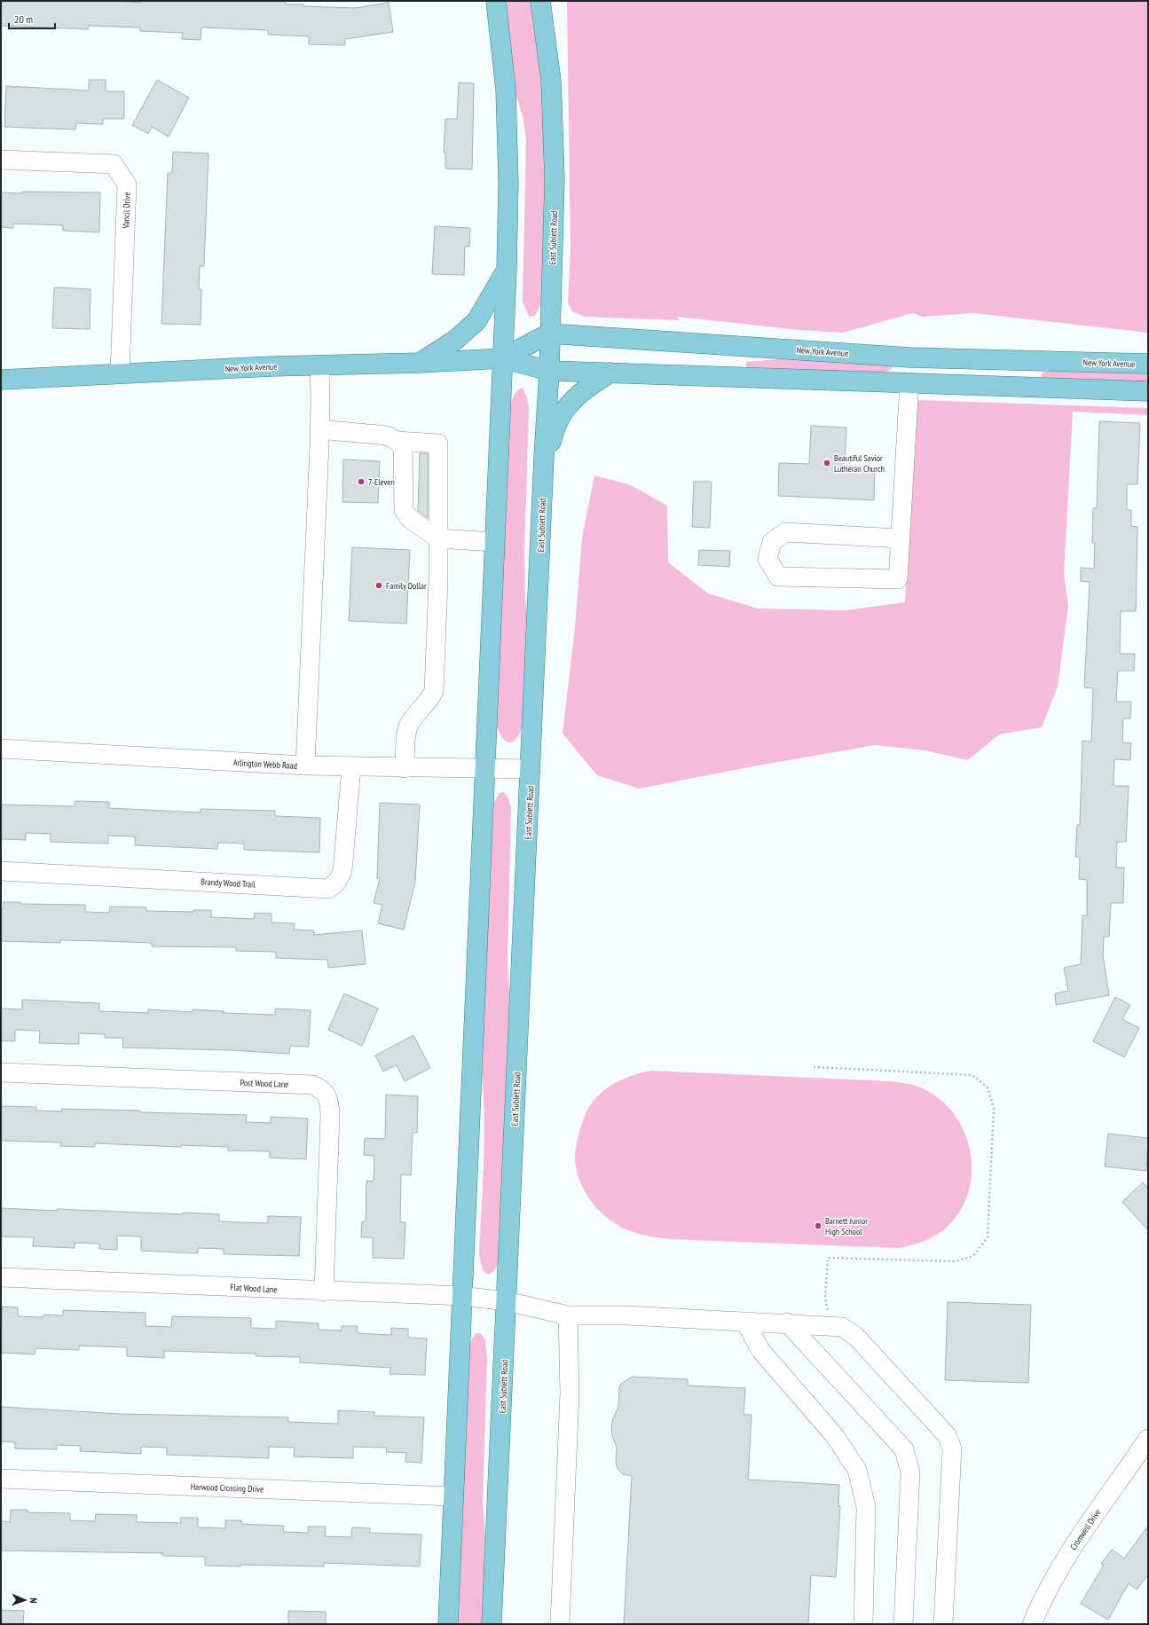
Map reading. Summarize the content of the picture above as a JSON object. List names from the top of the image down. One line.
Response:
{"streets":{"main road":["East Sublett Road","New York Avenue"],"street":["Vancil Drive","Arlington Webb Road","Brandy Wood Trail","Post Wood Lane","Flat Wood Lane","Harwood Crossing Drive","Cromwell Drive"]},"crossings":[["Vancil Drive","New York Avenue"],["East Sublett Road","New York Avenue"],["East Sublett Road","Arlington Webb Road"],["East Sublett Road","Flat Wood Lane"],["Arlington Webb Road","Brandy Wood Trail"],["Post Wood Lane","Flat Wood Lane"]],"places":["Beautiful Savior Lutheran Church","7-Eleven","Family Dollar","Barnett Junior High School"],"scale_bar":"20 m","north":"right"}
